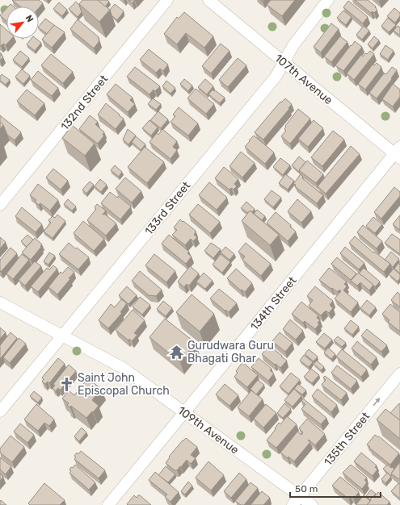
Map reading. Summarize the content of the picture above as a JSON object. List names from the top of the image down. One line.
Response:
{"streets":{"street":["107th Avenue","132nd Street","133rd Street","134th Street","109th Avenue","135th Street"]},"crossings":[["107th Avenue","133rd Street"],["107th Avenue","134th Street"],["133rd Street","109th Avenue"],["134th Street","109th Avenue"],["109th Avenue","135th Street"]],"one_way":["135th Street"],"places":{"temple":["Gurudwara Guru Bhagati Ghar"],"church":["Saint John Episcopal Church"]},"scale_bar":"50 m","north":"top right"}
